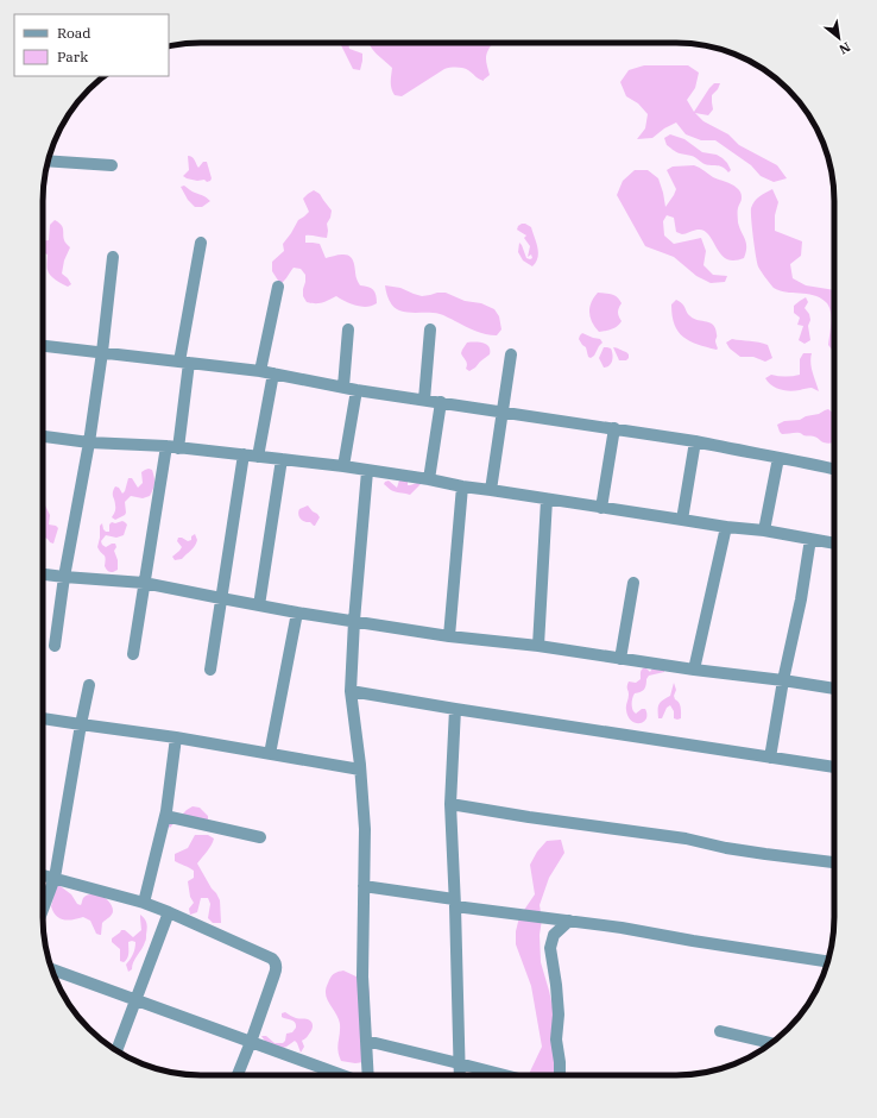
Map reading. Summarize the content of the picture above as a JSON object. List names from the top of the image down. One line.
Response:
{"legend":["Road","Park"],"north":"bottom right"}
